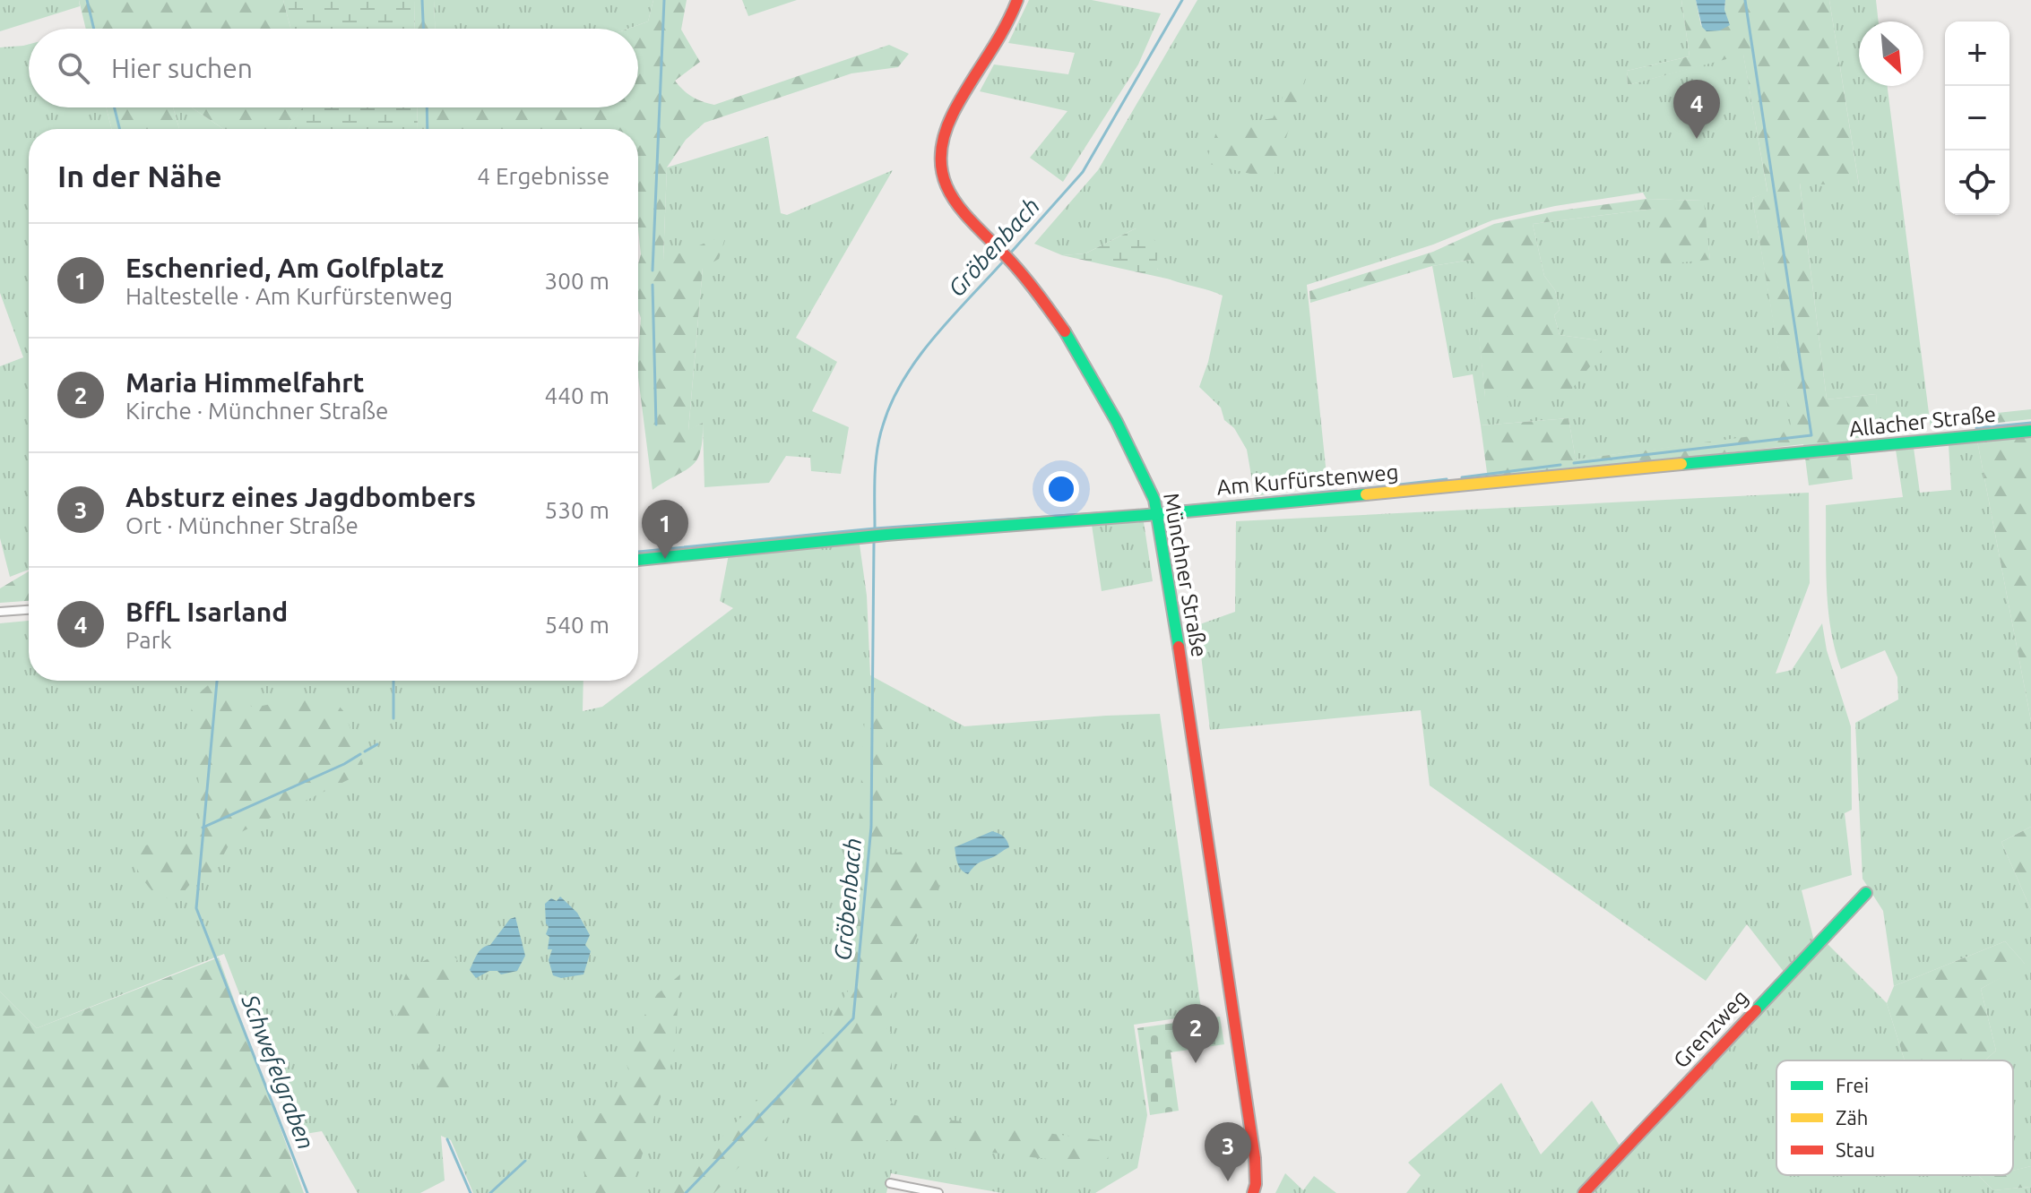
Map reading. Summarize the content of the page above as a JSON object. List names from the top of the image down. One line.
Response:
{"streets":{"street":["Allacher Straße","Am Kurfürstenweg","Münchner Straße","Grenzweg"]},"crossings":[["Allacher Straße","Am Kurfürstenweg"],["Am Kurfürstenweg","Münchner Straße"]],"water":["Gröbenbach","Schwefelgraben"],"legend":["Frei","Zäh","Stau"],"north":"bottom right","page":{"map_buttons":["+","−"],"search":"Hier suchen","pins":["4","1","2","3"],"heading":["In der Nähe","4 Ergebnisse"],"list":[{"mark":"1","name":"Eschenried, Am Golfplatz","note":"Haltestelle · Am Kurfürstenweg","value":"300 m"},{"mark":"2","name":"Maria Himmelfahrt","note":"Kirche · Münchner Straße","value":"440 m"},{"mark":"3","name":"Absturz eines Jagdbombers","note":"Ort · Münchner Straße","value":"530 m"},{"mark":"4","name":"BffL Isarland","note":"Park","value":"540 m"}]}}
